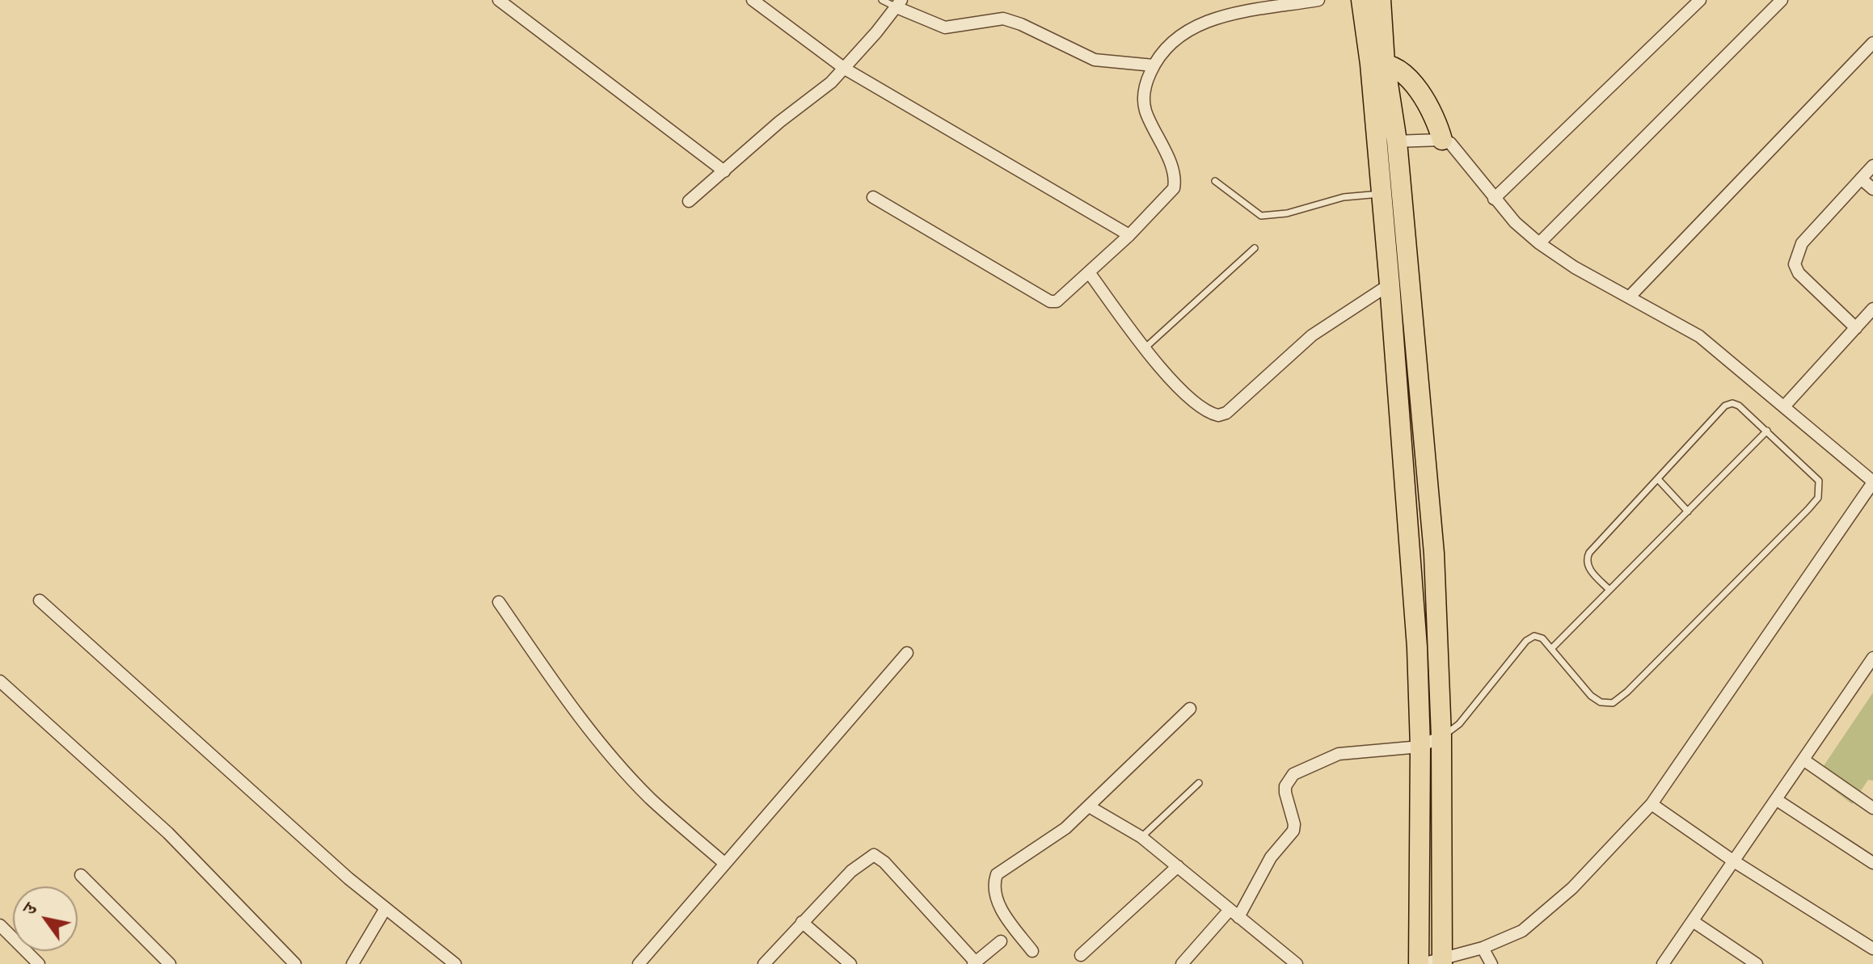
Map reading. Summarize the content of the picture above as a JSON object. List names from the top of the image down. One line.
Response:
{"north":"top left"}
